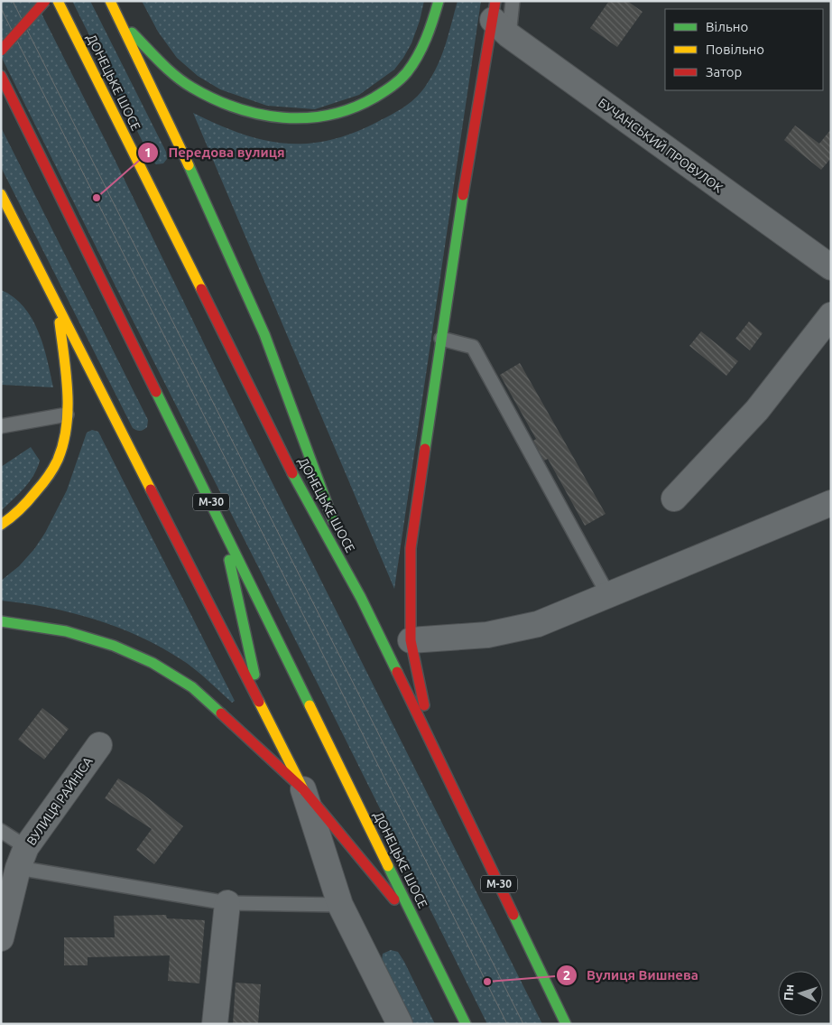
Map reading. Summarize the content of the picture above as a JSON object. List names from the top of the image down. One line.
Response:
{"streets":{"main road":["ДОНЕЦЬКЕ ШОСЕ","М-30"],"street":["БУЧАНСЬКИЙ ПРОВУЛОК","ВУЛИЦЯ РАЙНІСА"]},"places":["Передова вулиця","Вулиця Вишнева"],"legend":["Вільно","Повільно","Затор"],"north":"left"}
